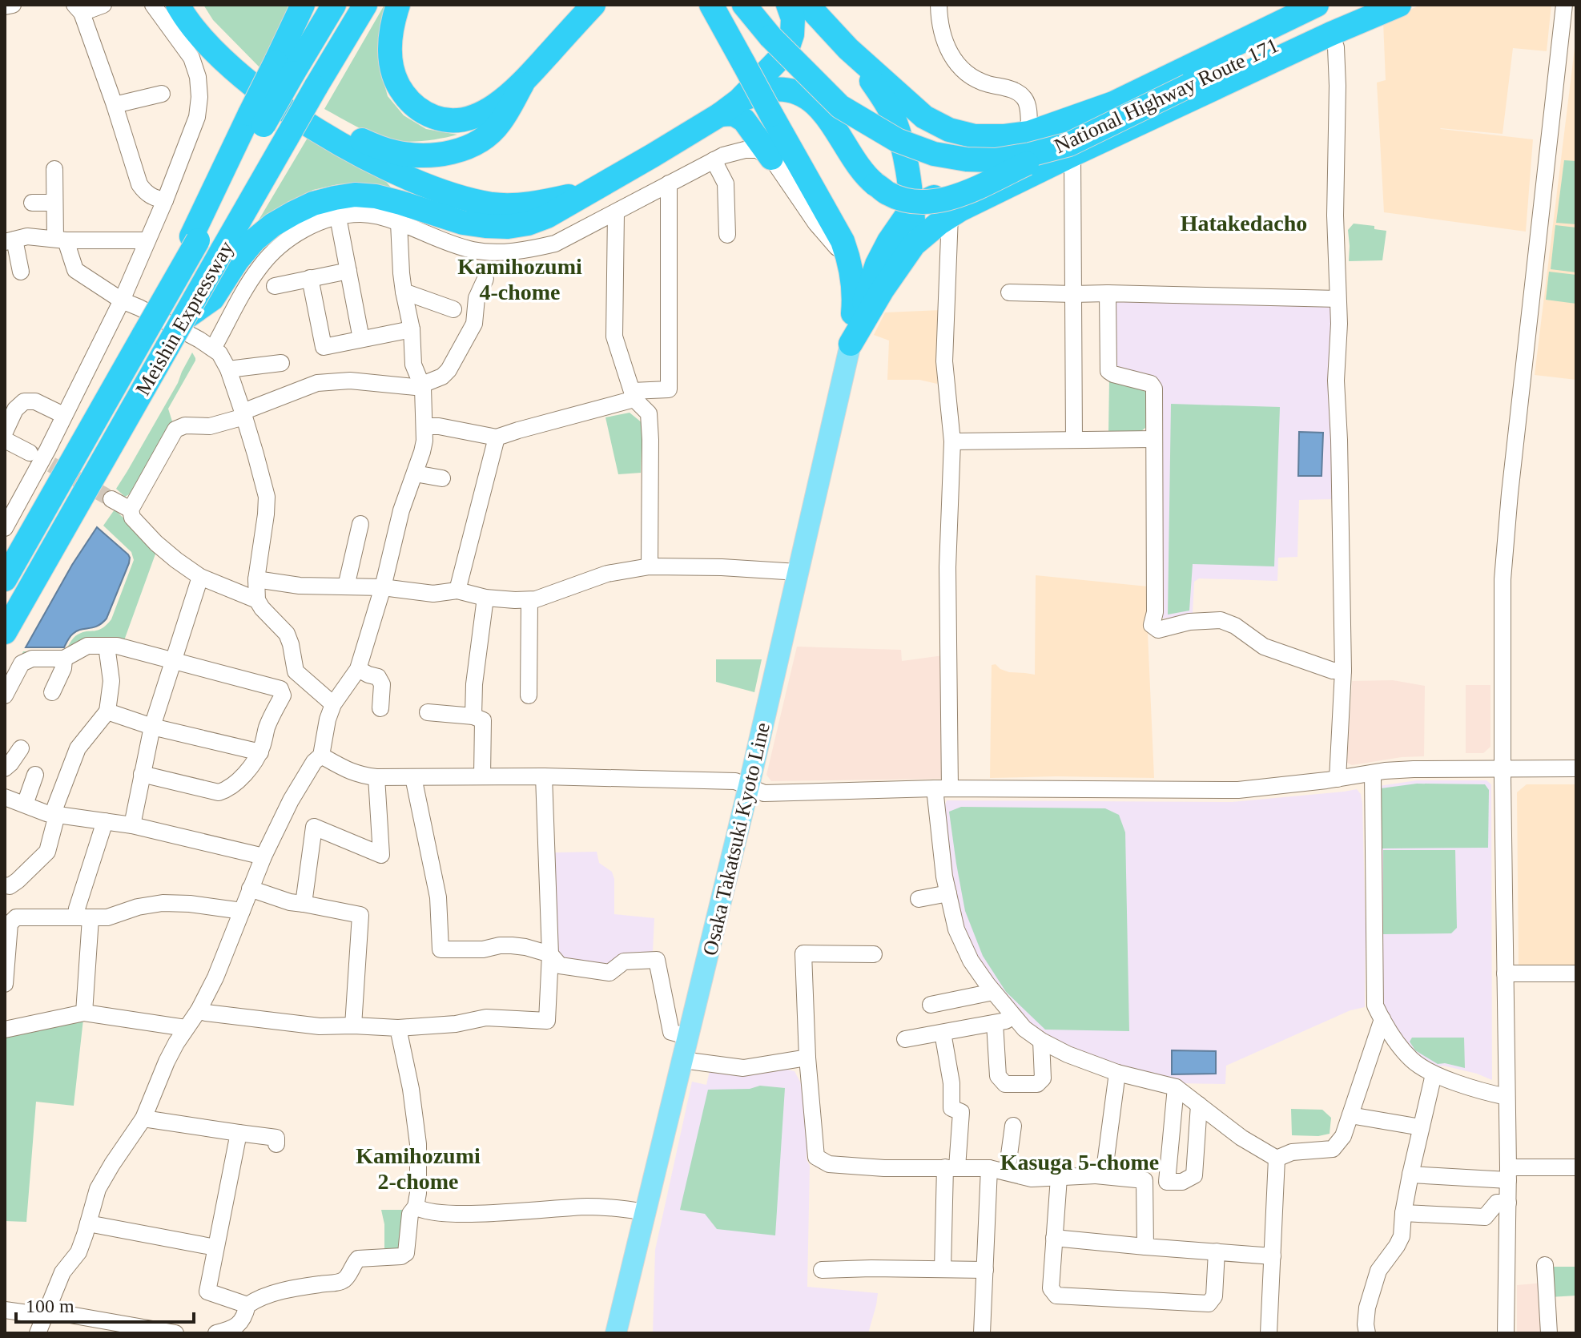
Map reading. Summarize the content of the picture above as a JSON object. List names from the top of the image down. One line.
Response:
{"streets":{"highway":["National Highway Route 171","Meishin Expressway"],"main road":["Osaka Takatsuki Kyoto Line"]},"districts":["Hatakedacho","Kamihozumi 4-chome","Kamihozumi 2-chome","Kasuga 5-chome"],"scale_bar":"100 m"}
